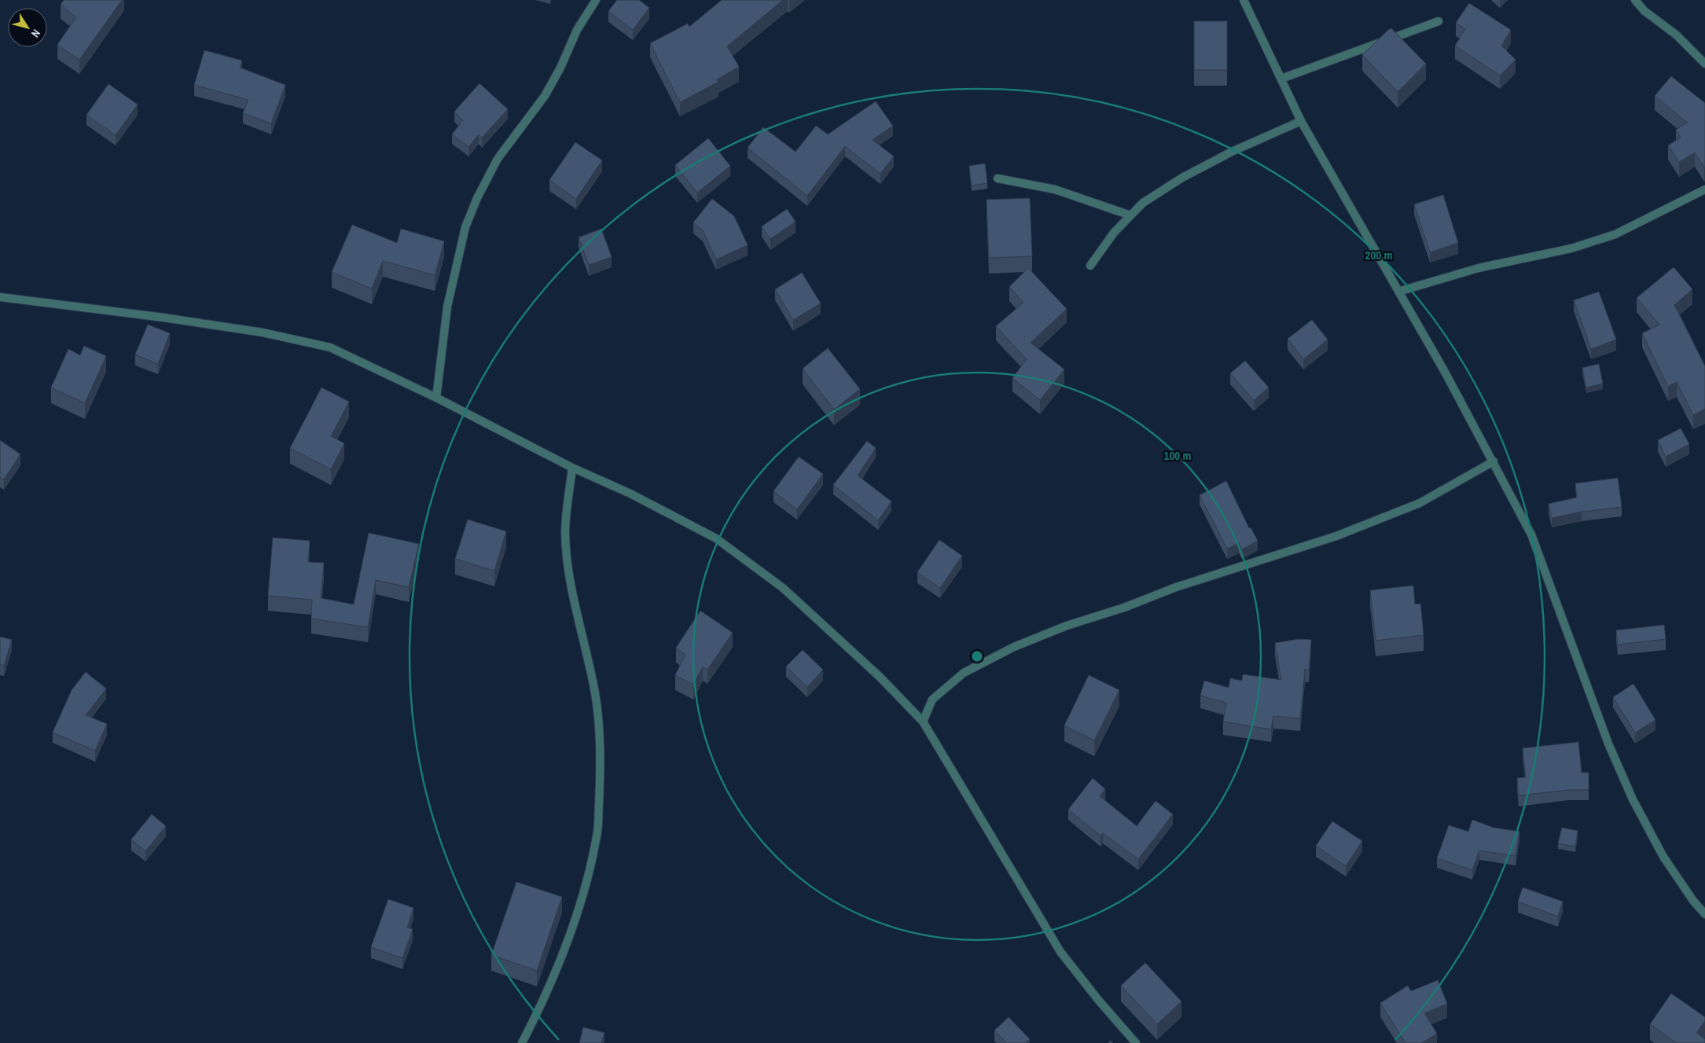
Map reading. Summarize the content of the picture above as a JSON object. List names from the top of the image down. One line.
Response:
{"north":"bottom right","rings":["200 m","100 m"]}
